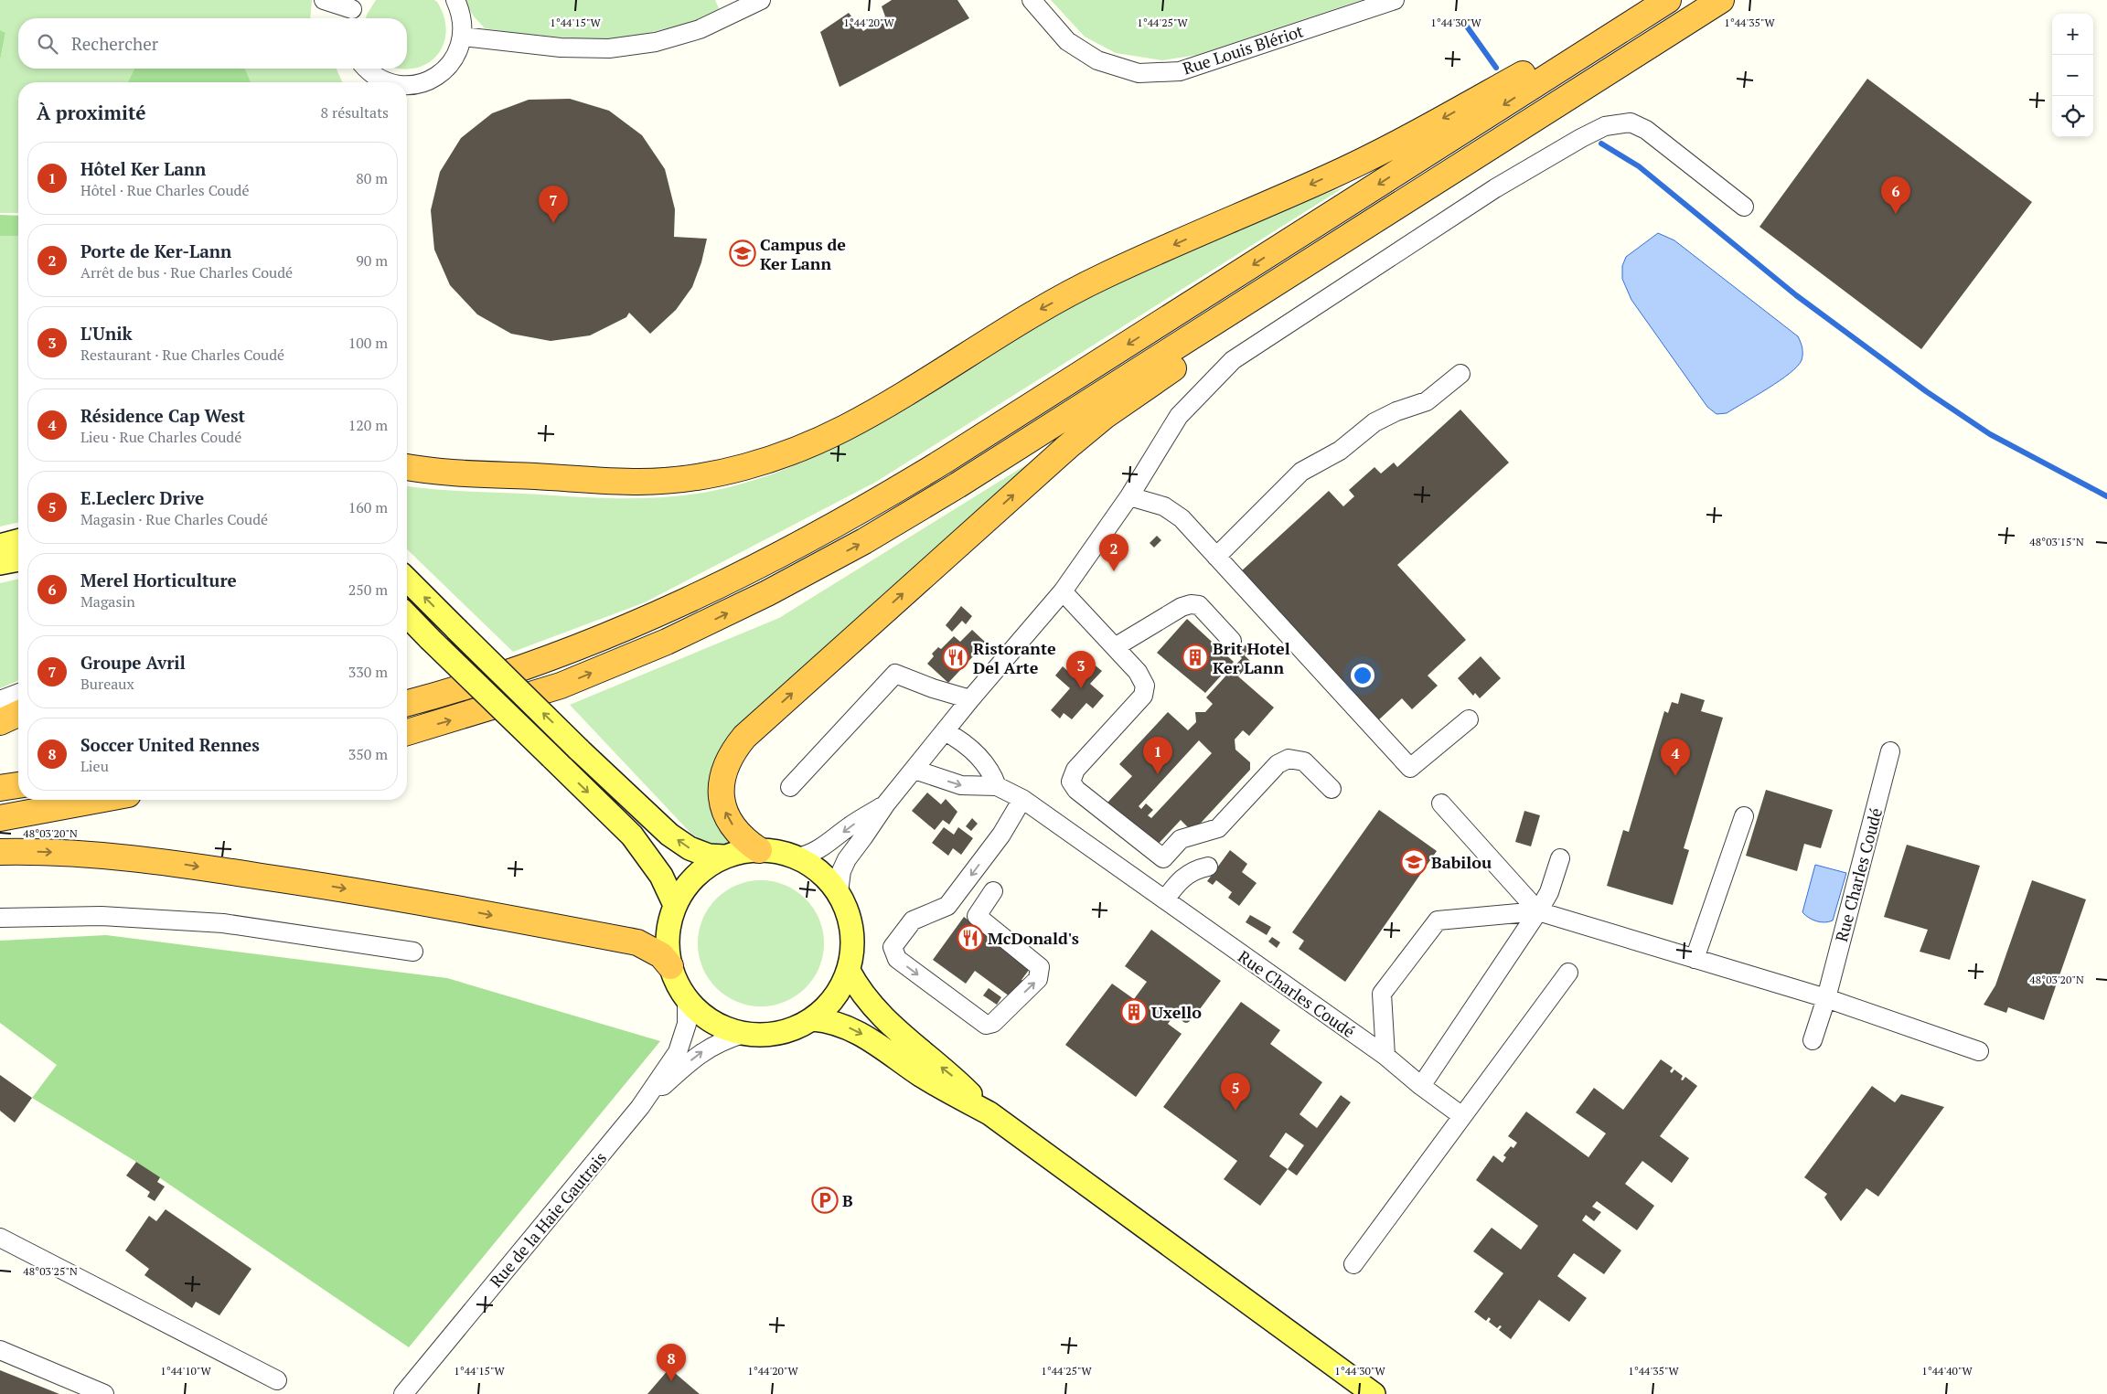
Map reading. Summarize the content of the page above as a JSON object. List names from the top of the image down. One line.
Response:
{"streets":{"street":["Rue Louis Blériot","Rue Charles Coudé","Rue de la Haie Gautrais"]},"places":{"school or university":["Campus de Ker Lann","Babilou"],"restaurant":["Ristorante Del Arte","McDonald's"],"building":["Brit Hotel Ker Lann","Uxello"],"parking":["B"]},"page":{"map_buttons":["+","−"],"search":"Rechercher","heading":["À proximité","8 résultats"],"list":[{"mark":"1","name":"Hôtel Ker Lann","note":"Hôtel · Rue Charles Coudé","value":"80 m"},{"mark":"2","name":"Porte de Ker-Lann","note":"Arrêt de bus · Rue Charles Coudé","value":"90 m"},{"mark":"3","name":"L'Unik","note":"Restaurant · Rue Charles Coudé","value":"100 m"},{"mark":"4","name":"Résidence Cap West","note":"Lieu · Rue Charles Coudé","value":"120 m"},{"mark":"5","name":"E.Leclerc Drive","note":"Magasin · Rue Charles Coudé","value":"160 m"},{"mark":"6","name":"Merel Horticulture","note":"Magasin","value":"250 m"},{"mark":"7","name":"Groupe Avril","note":"Bureaux","value":"330 m"},{"mark":"8","name":"Soccer United Rennes","note":"Lieu","value":"350 m"}],"pins":["6","7","2","3","1","4","5","8"]},"coordinates":["1°44'15\"W","1°44'20\"W","1°44'25\"W","1°44'30\"W","1°44'35\"W","48°03'15\"N","48°03'20\"N","48°03'25\"N","1°44'10\"W","1°44'40\"W"]}
